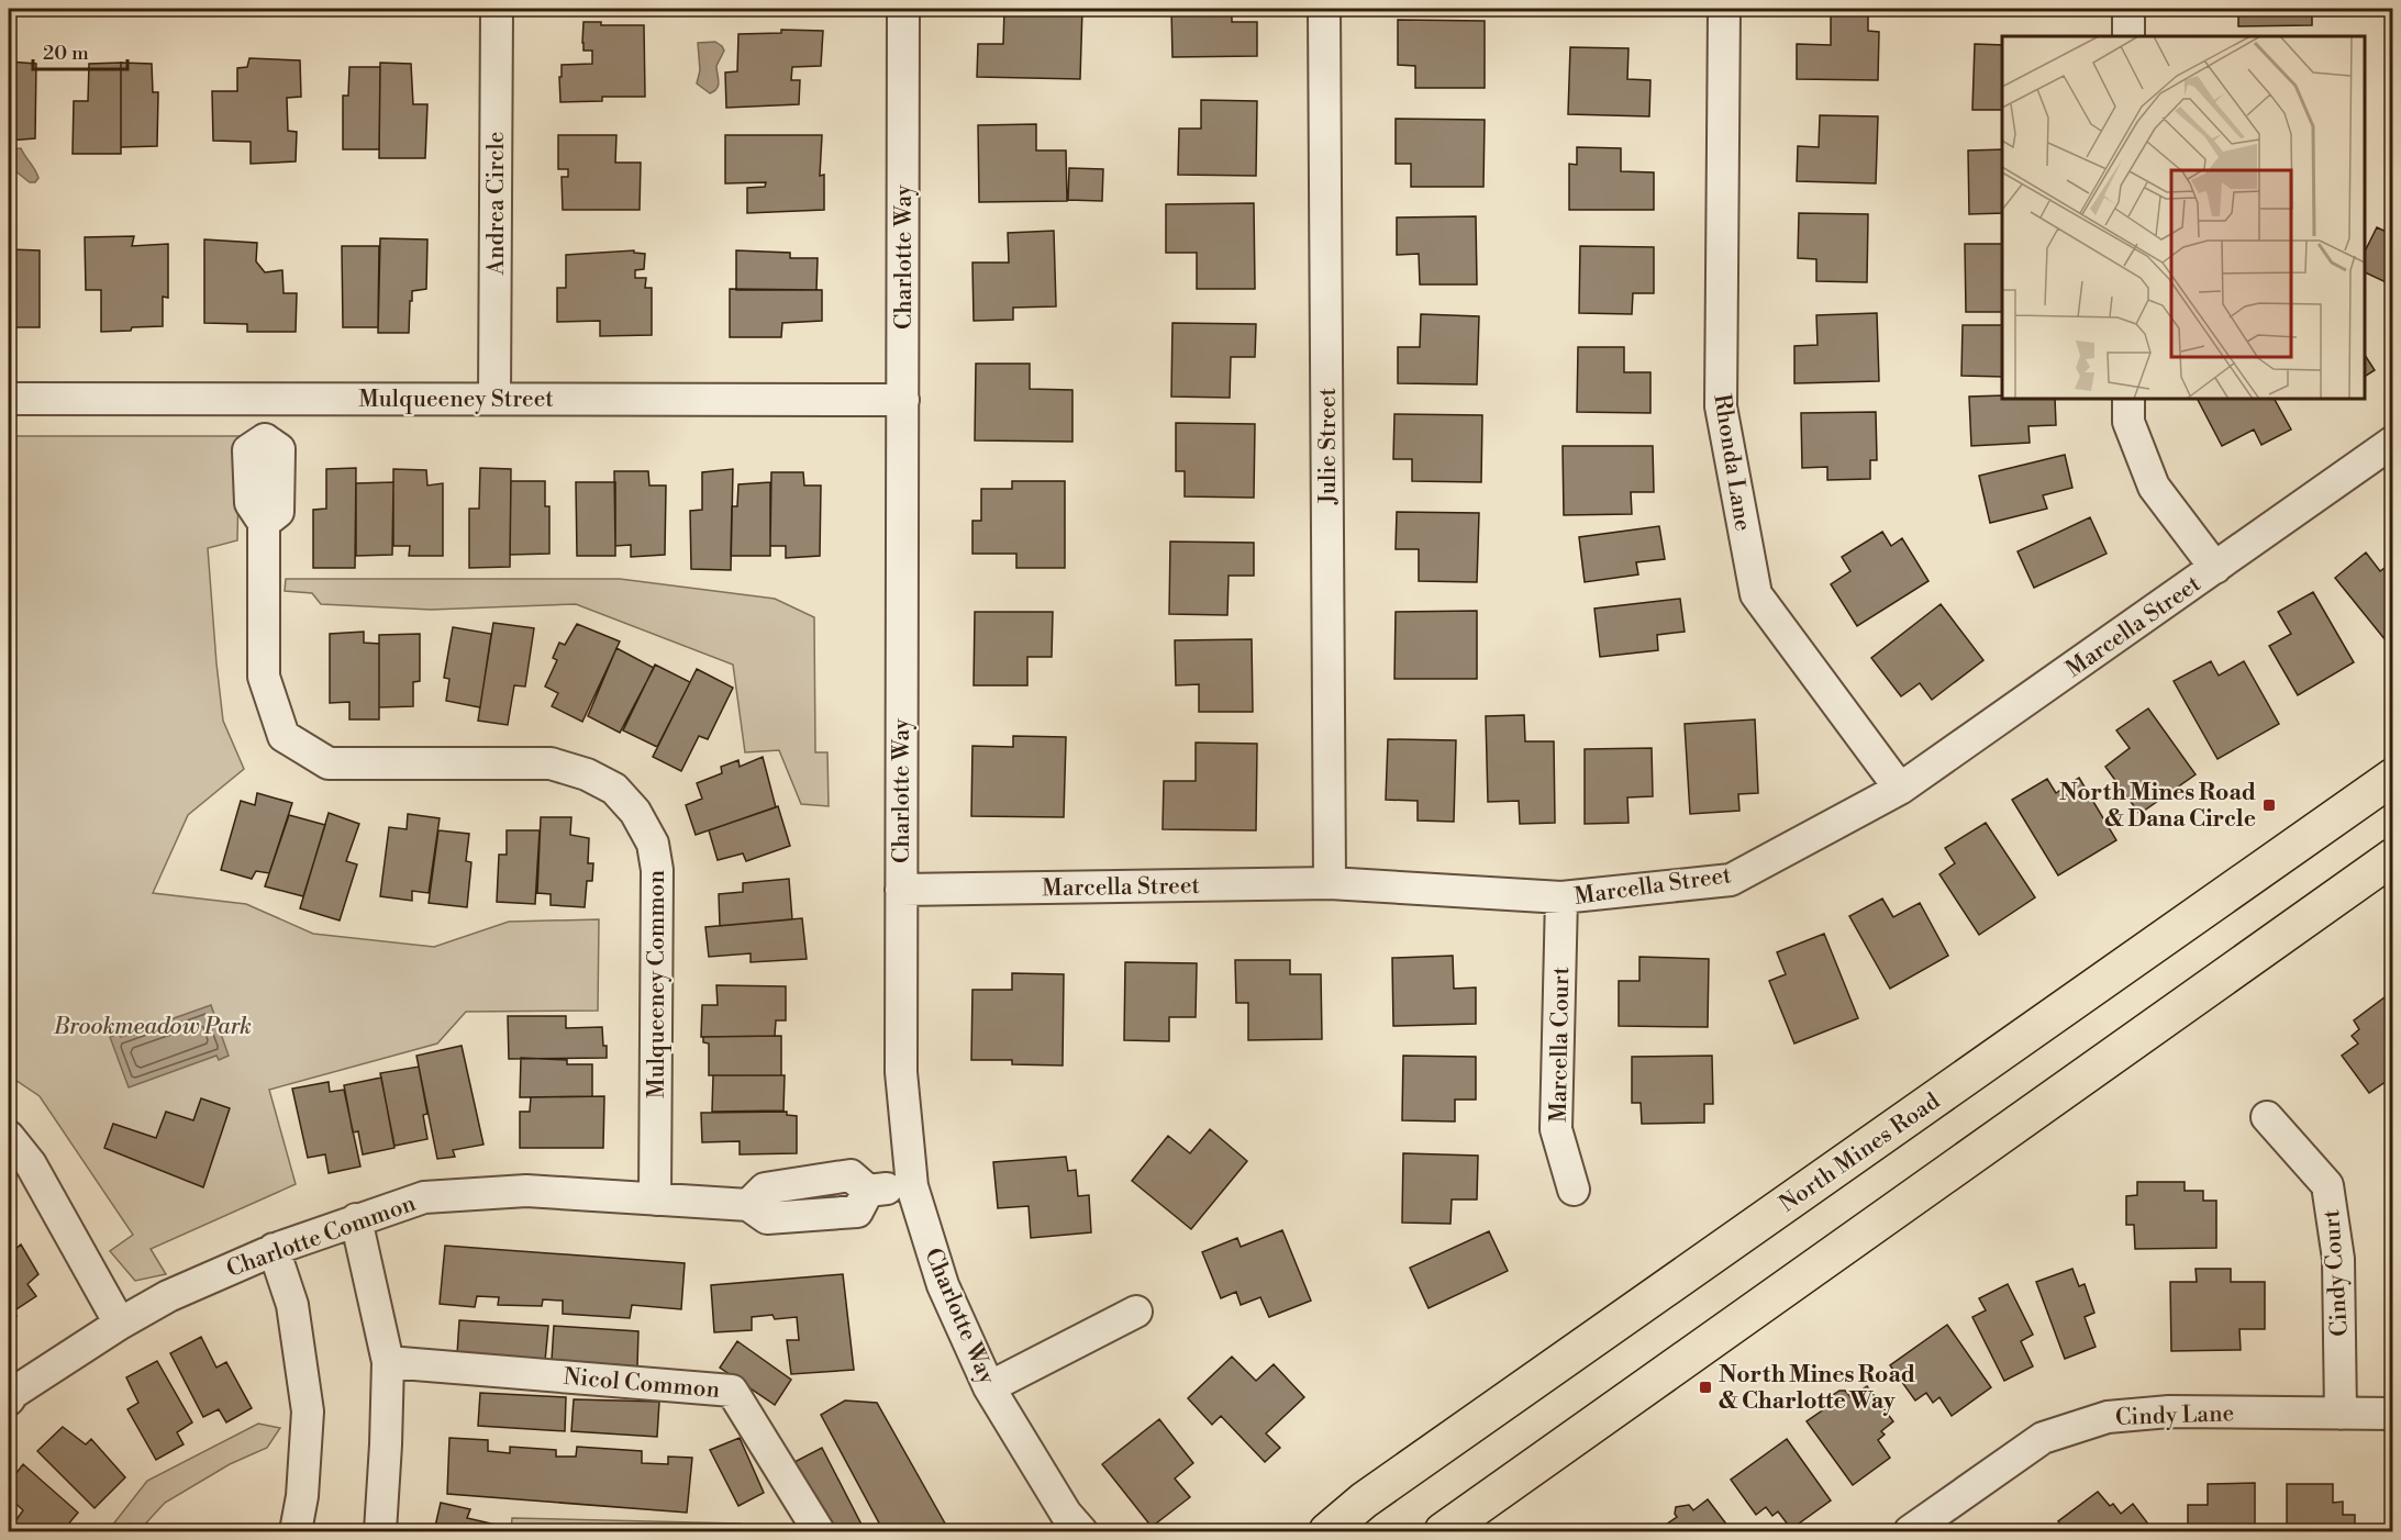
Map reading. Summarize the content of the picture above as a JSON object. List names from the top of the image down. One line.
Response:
{"streets":{"main road":["North Mines Road"],"street":["Andrea Circle","Charlotte Way","Mulqueeney Street","Julie Street","Rhonda Lane","Marcella Street","Mulqueeney Common","Marcella Court","Charlotte Common","Cindy Court","Nicol Common","Cindy Lane"]},"crossings":[["Andrea Circle","Mulqueeney Street"],["Charlotte Way","Mulqueeney Street"],["Charlotte Way","Marcella Street"],["Charlotte Way","Charlotte Common"],["Mulqueeney Street","Mulqueeney Common"],["Julie Street","Marcella Street"],["Rhonda Lane","Marcella Street"],["Marcella Street","Marcella Court"],["Mulqueeney Common","Charlotte Common"],["Cindy Court","Cindy Lane"]],"parks":["Brookmeadow Park"],"places":{"transit":["North Mines Road & Dana Circle","North Mines Road & Charlotte Way"]},"scale_bar":"20 m"}
